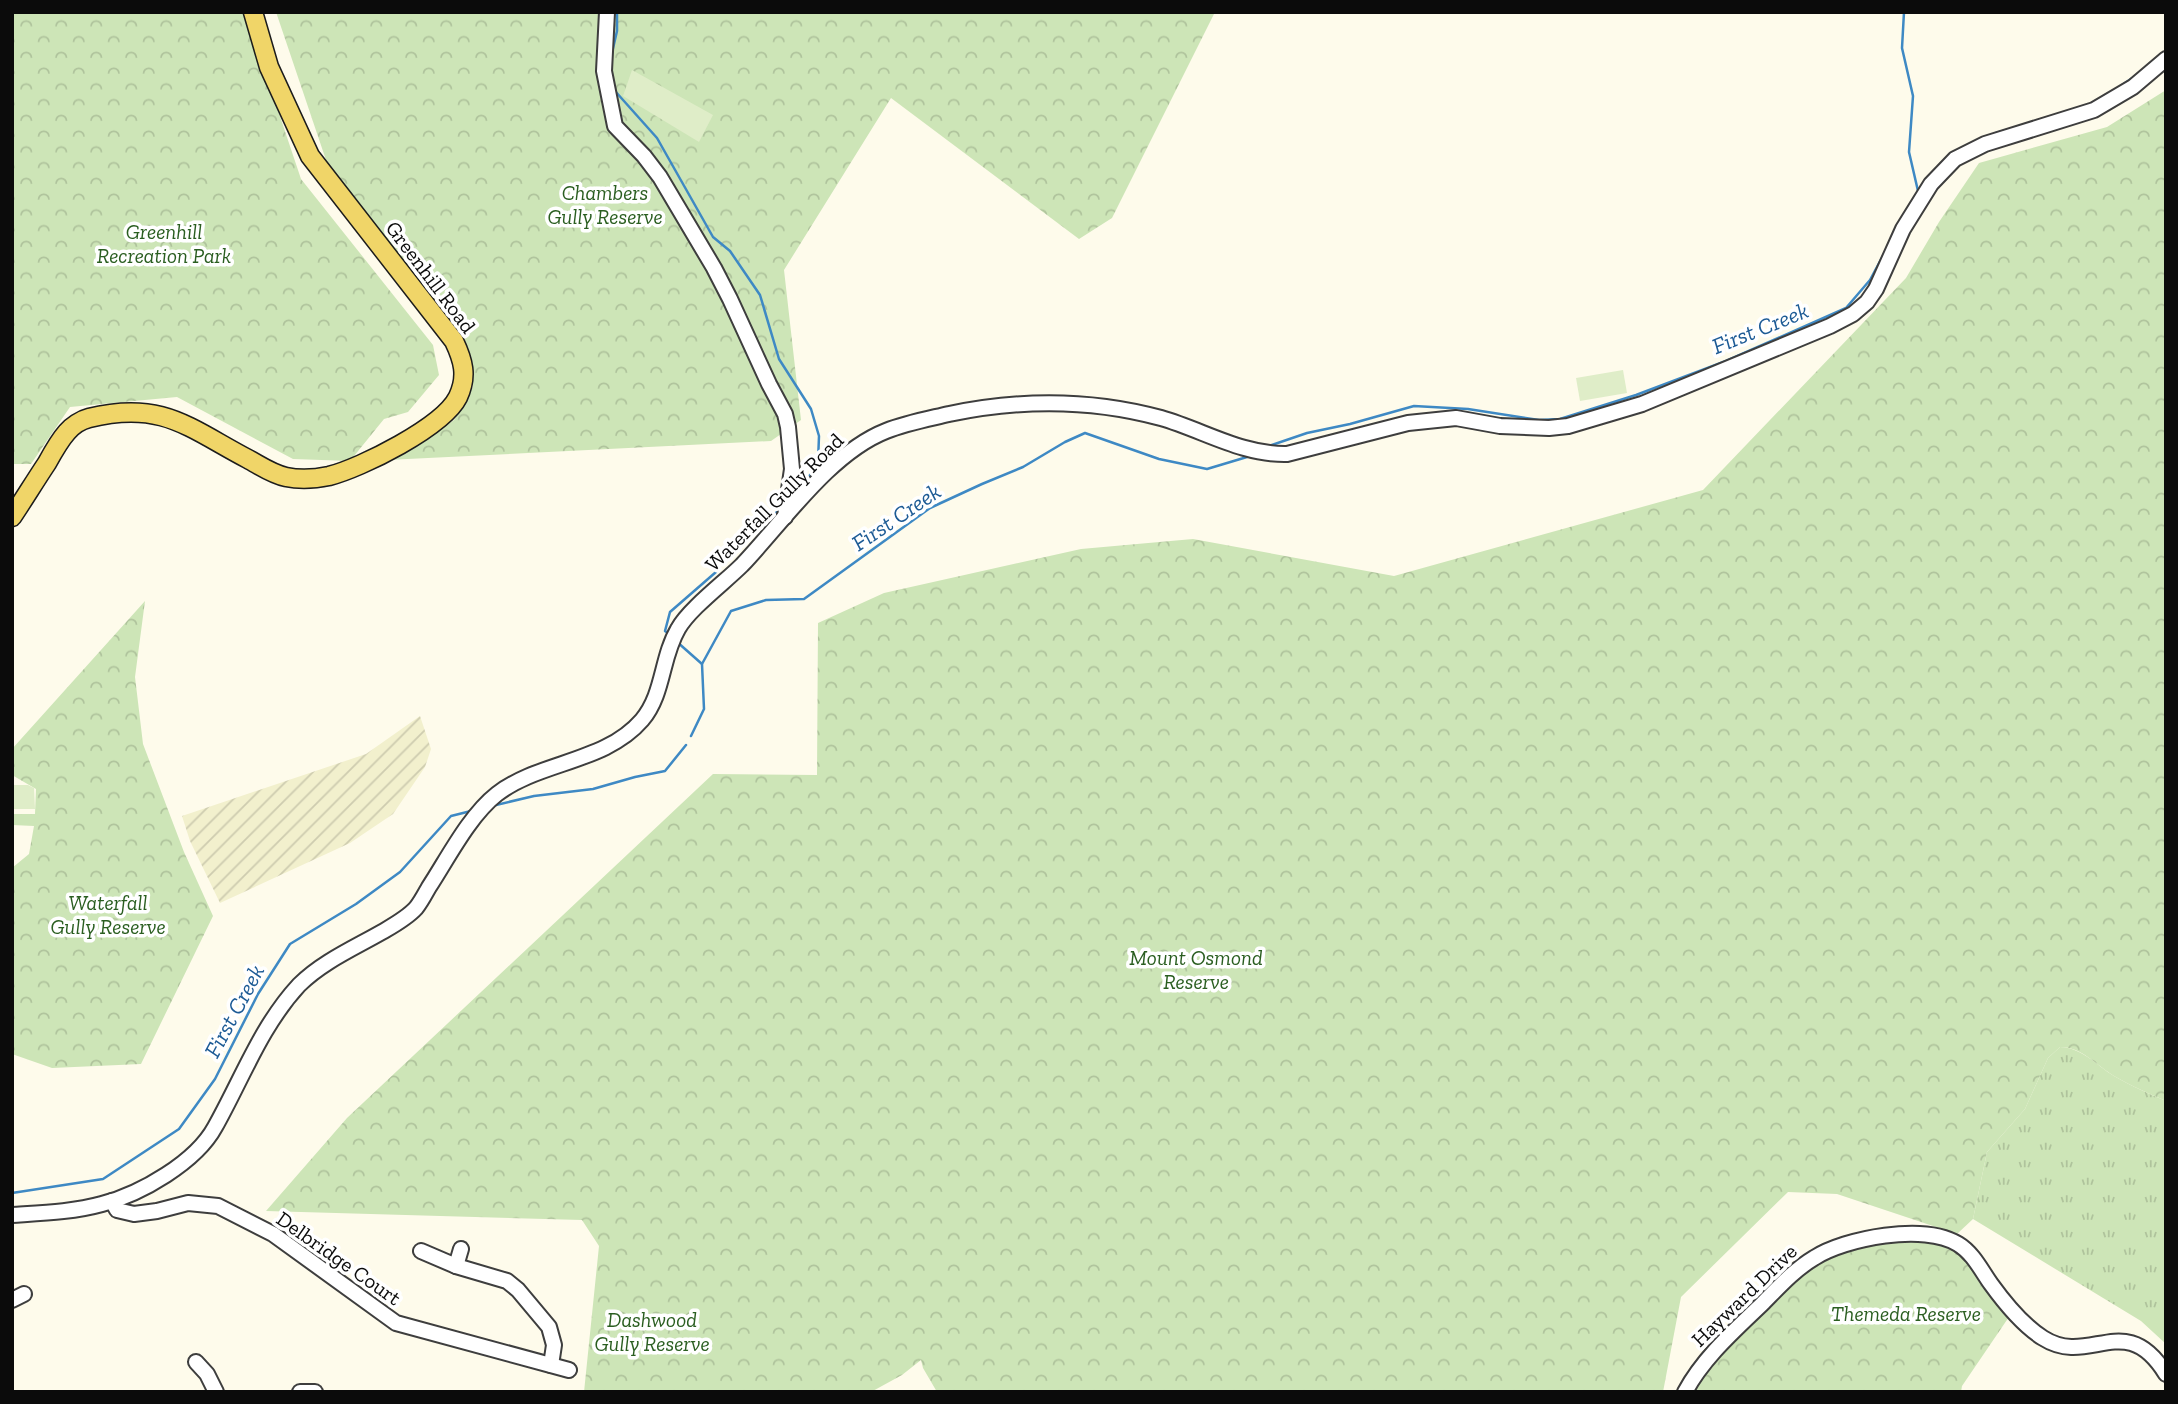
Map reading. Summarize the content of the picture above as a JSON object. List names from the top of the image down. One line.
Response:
{"streets":{"main road":["Greenhill Road"],"street":["Waterfall Gully Road","Delbridge Court","Hayward Drive"]},"crossings":[["Waterfall Gully Road","Delbridge Court"]],"water":["First Creek"],"parks":["Chambers Gully Reserve","Greenhill Recreation Park","Waterfall Gully Reserve","Mount Osmond Reserve","Themeda Reserve","Dashwood Gully Reserve"]}
